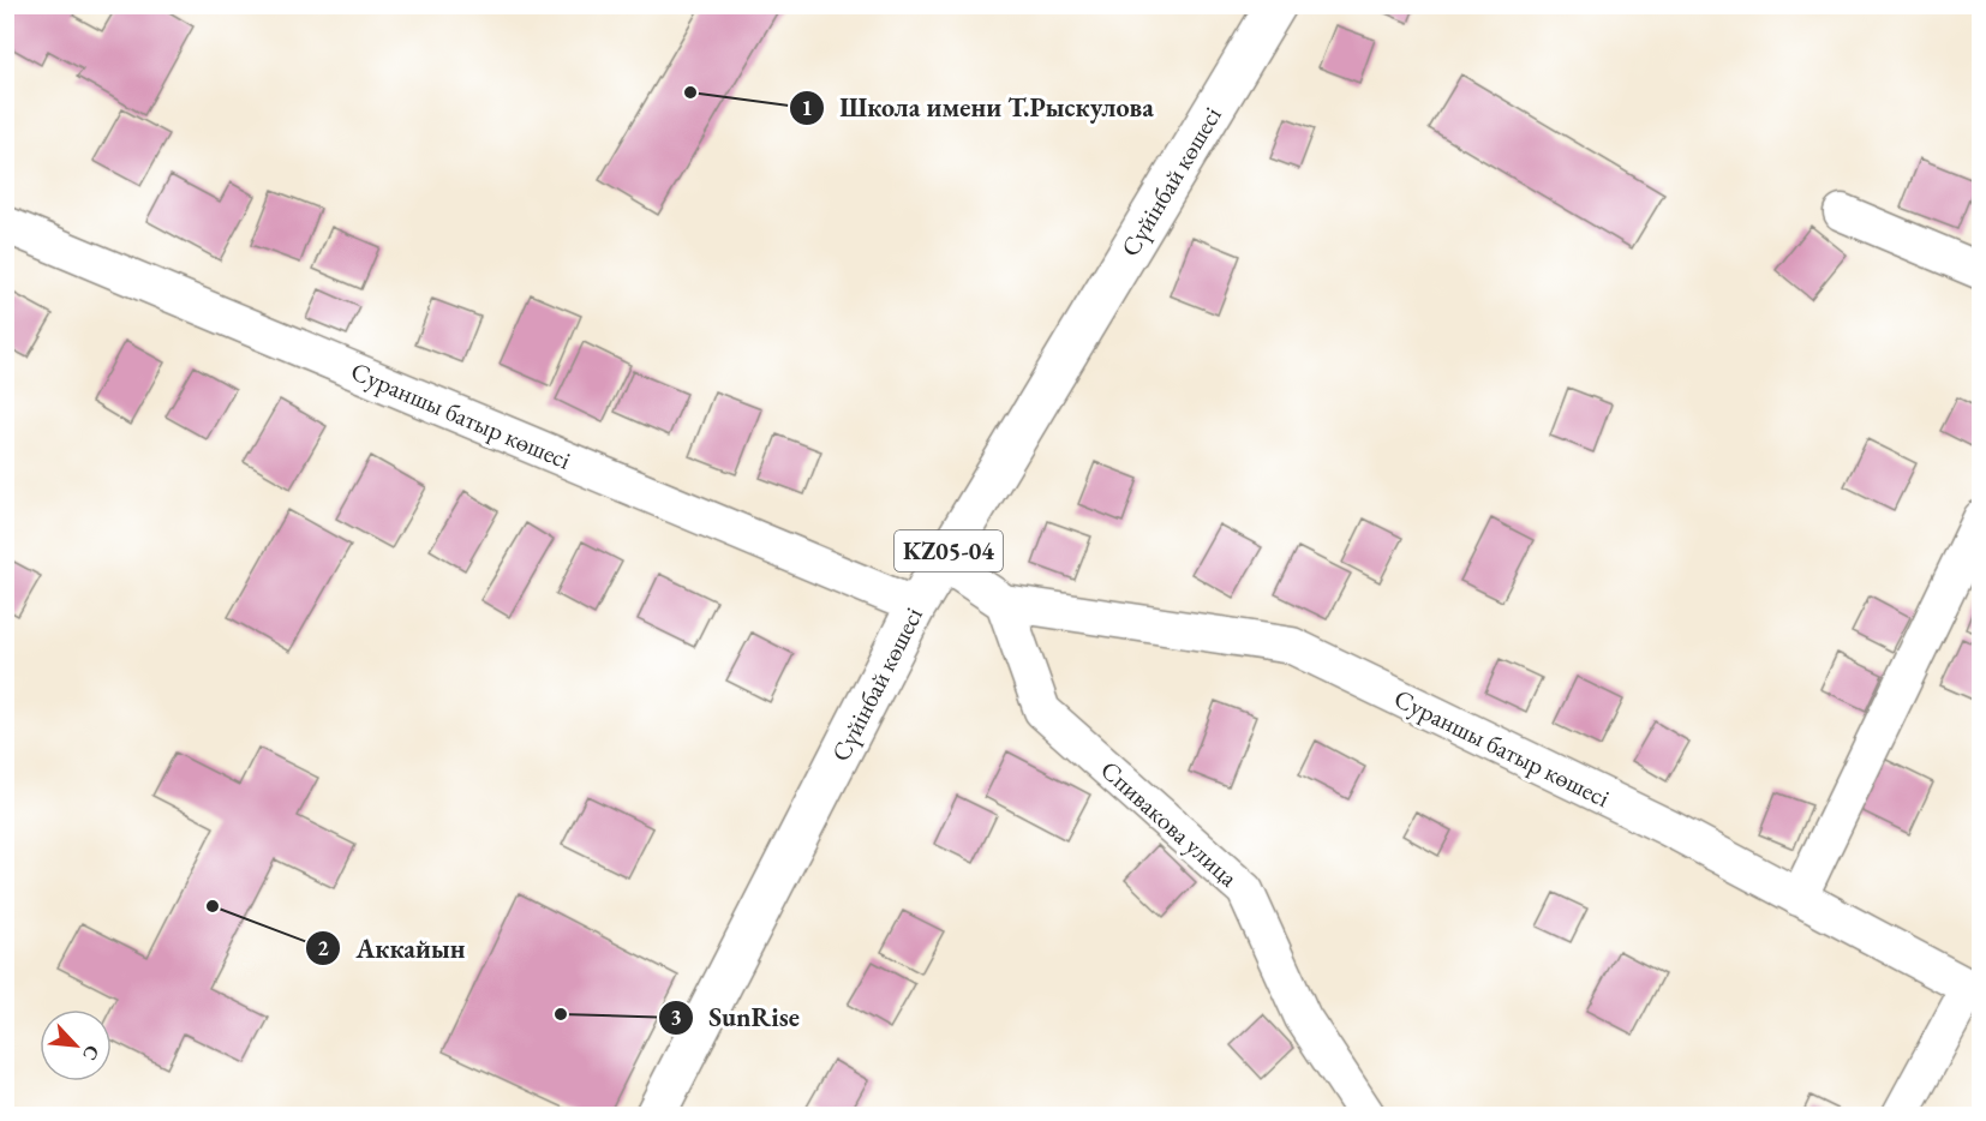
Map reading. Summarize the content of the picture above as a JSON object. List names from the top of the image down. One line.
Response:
{"streets":{"main road":["Сүйінбай көшесі","KZ05-04"],"street":["Сураншы батыр көшесі","Спивакова улица"]},"crossings":[["Сүйінбай көшесі","Сураншы батыр көшесі"],["Сураншы батыр көшесі","Спивакова улица"]],"places":["Школа имени Т.Рыскулова","Аккайын","SunRise"],"north":"bottom right"}
